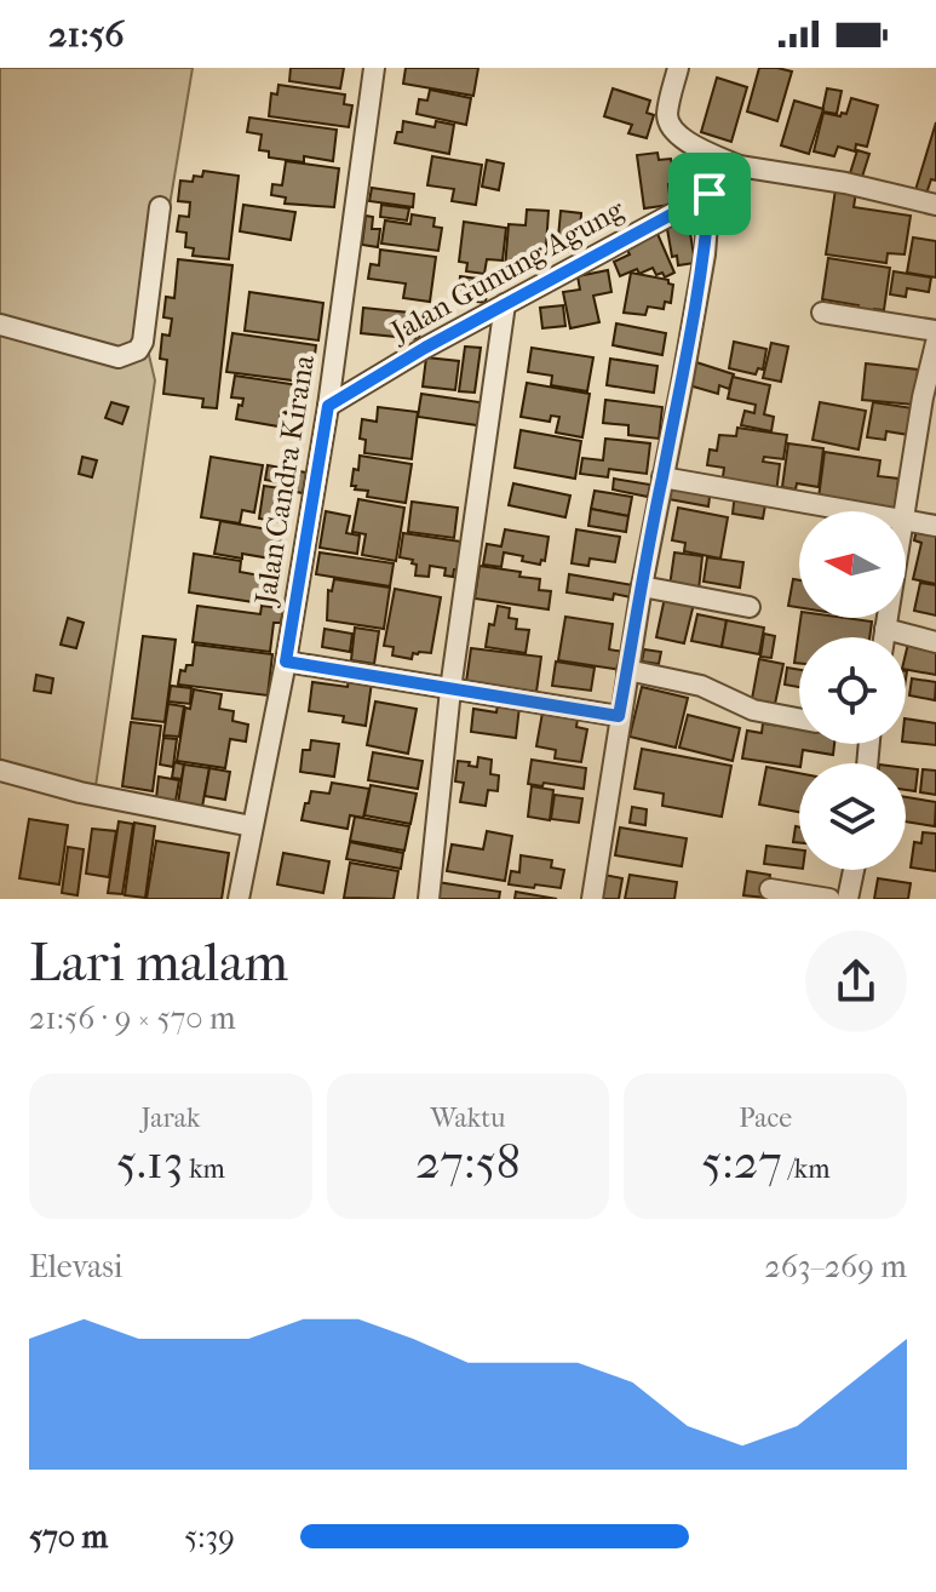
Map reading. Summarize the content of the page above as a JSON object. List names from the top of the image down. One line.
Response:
{"streets":{"street":["Jalan Gunung Agung","Jalan Candra Kirana"]},"crossings":[["Jalan Gunung Agung","Jalan Candra Kirana"]],"north":"left","page":{"status":"21:56","heading":["Lari malam","21:56 · 9 × 570 m"],"stats":[["Jarak","5.13 km"],["Waktu","27:58"],["Pace","5:27 /km"]],"chart":["Elevasi","263–269 m"],"list":[{"name":"570 m","note":"5:39"}]}}
